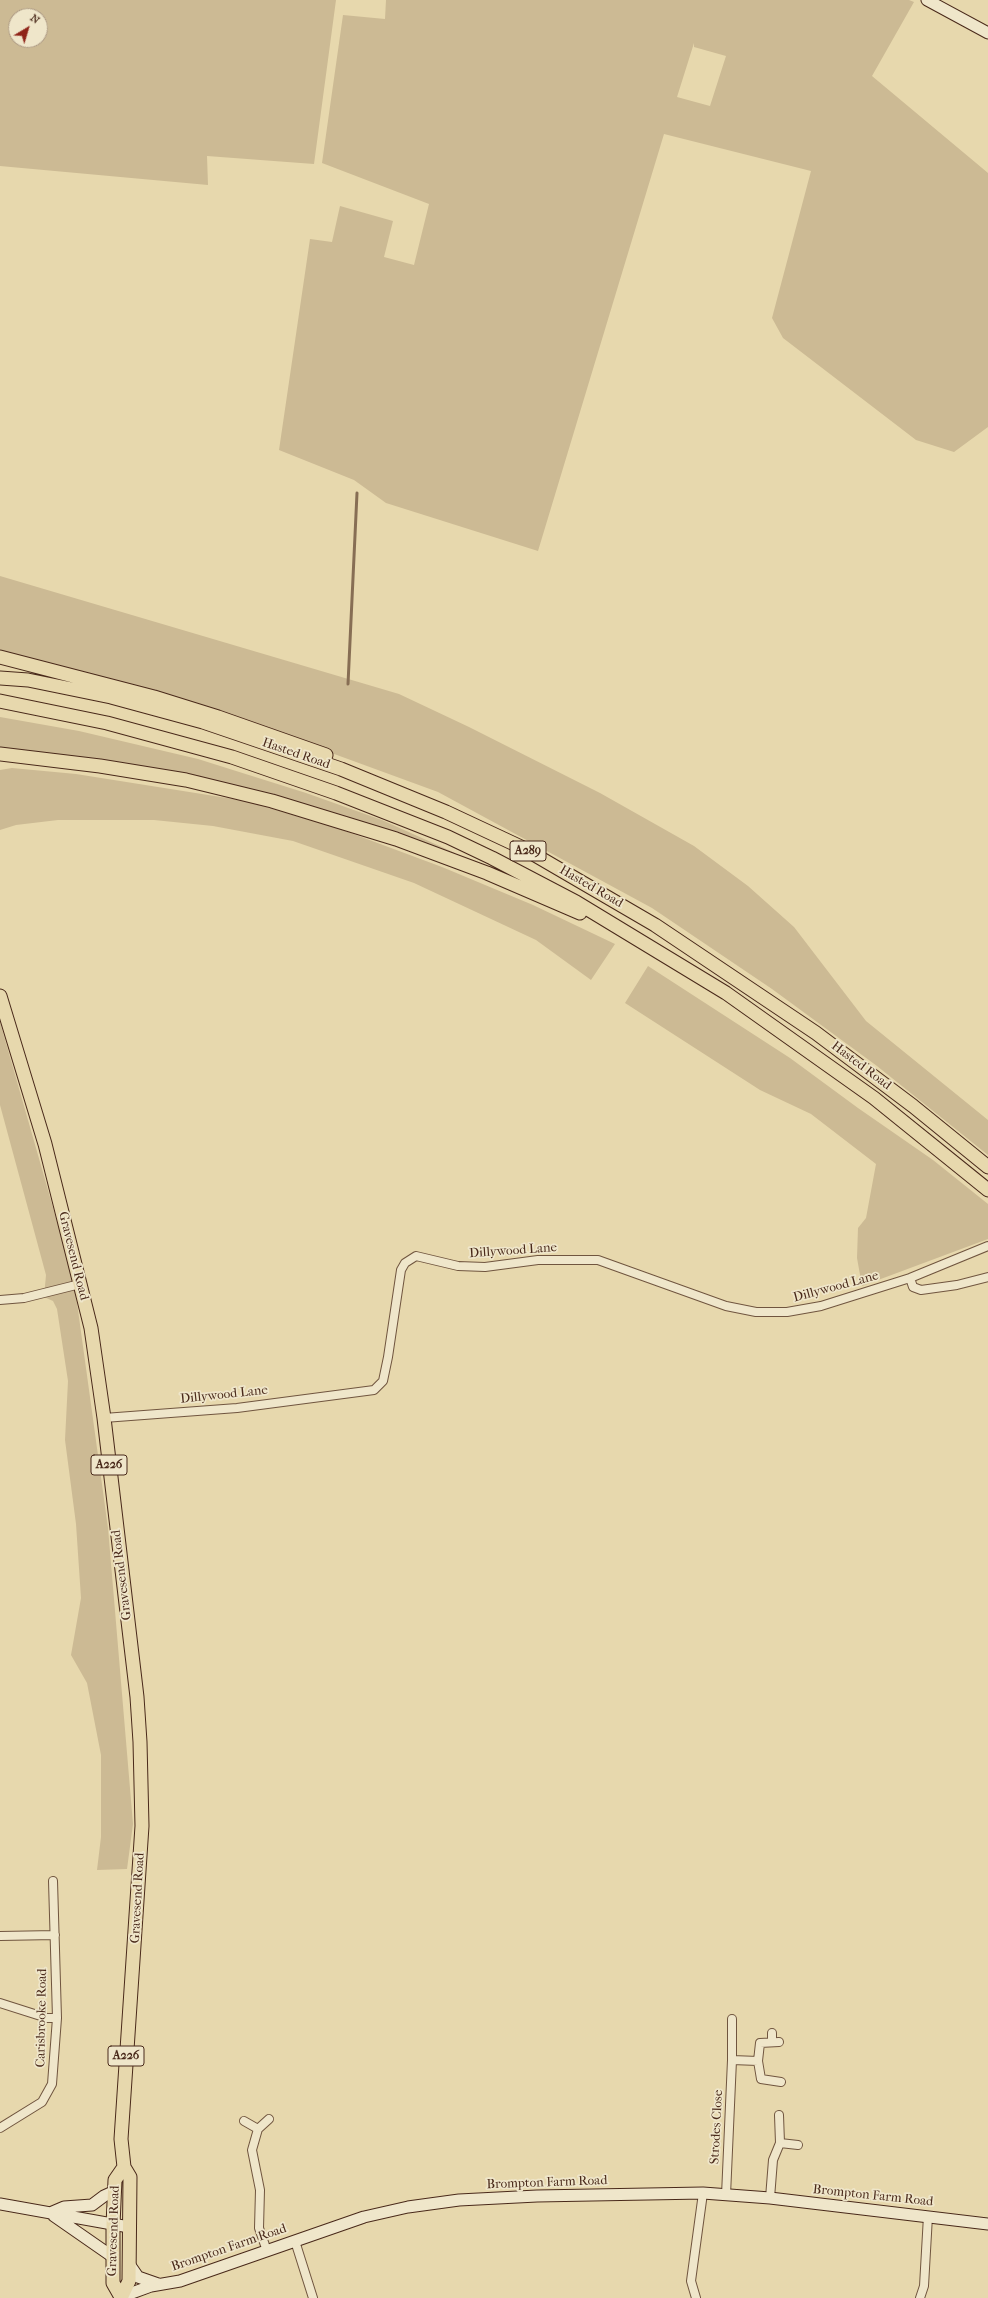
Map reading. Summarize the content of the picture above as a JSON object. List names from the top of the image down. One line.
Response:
{"streets":{"main road":["Hasted Road","A289","Gravesend Road","A226","Brompton Farm Road"],"street":["Dillywood Lane","Carisbrooke Road","Strodes Close"]},"crossings":[["Hasted Road","A289"],["Dillywood Lane","Gravesend Road"],["Gravesend Road","Brompton Farm Road"],["Strodes Close","Brompton Farm Road"]],"north":"top right"}
